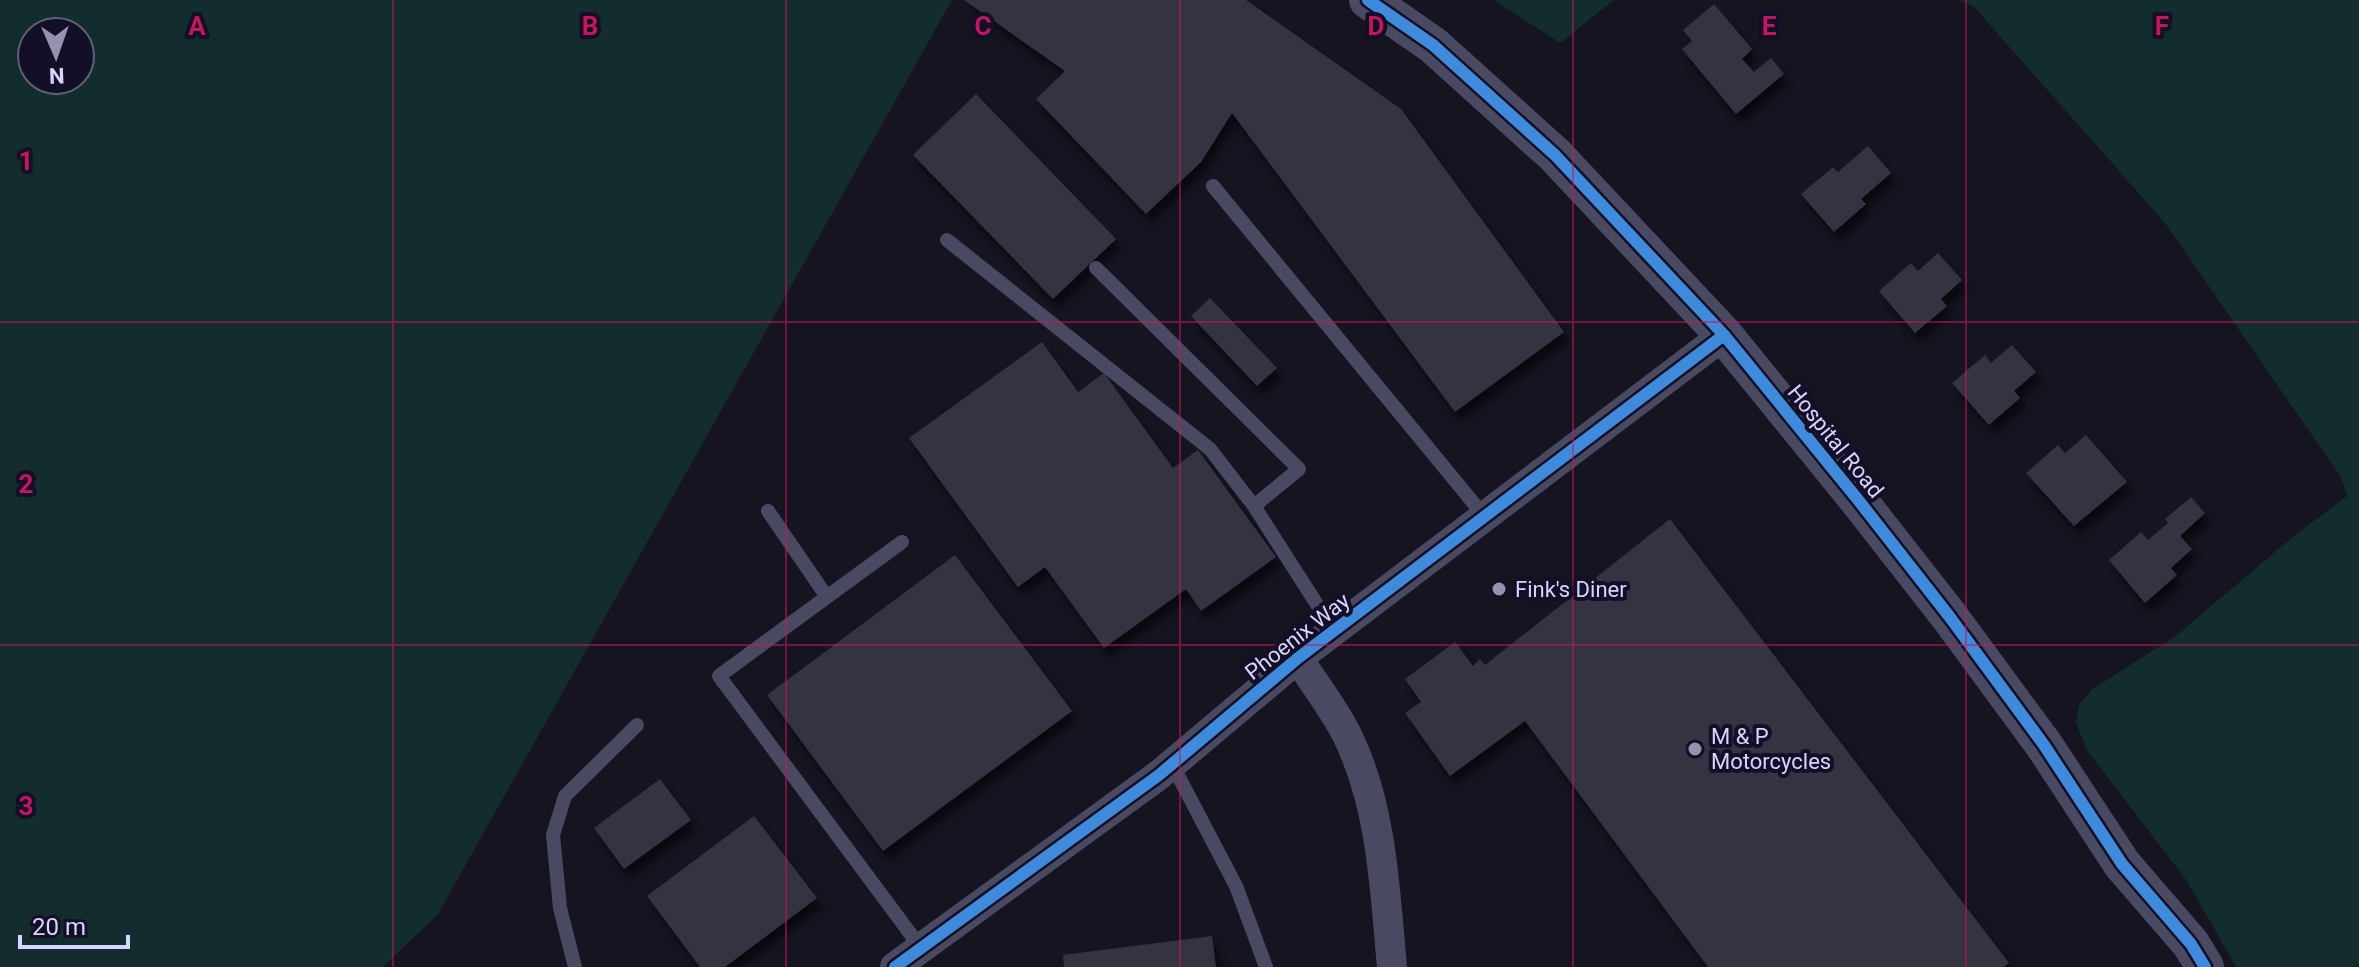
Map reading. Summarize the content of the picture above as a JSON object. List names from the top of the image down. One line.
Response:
{"streets":{"street":["Hospital Road","Phoenix Way"]},"crossings":[["Hospital Road","Phoenix Way"]],"places":["Fink's Diner","M & P Motorcycles"],"scale_bar":"20 m","north":"bottom","grid":{"columns":["A","B","C","D","E","F"],"rows":["1","2","3"]}}
